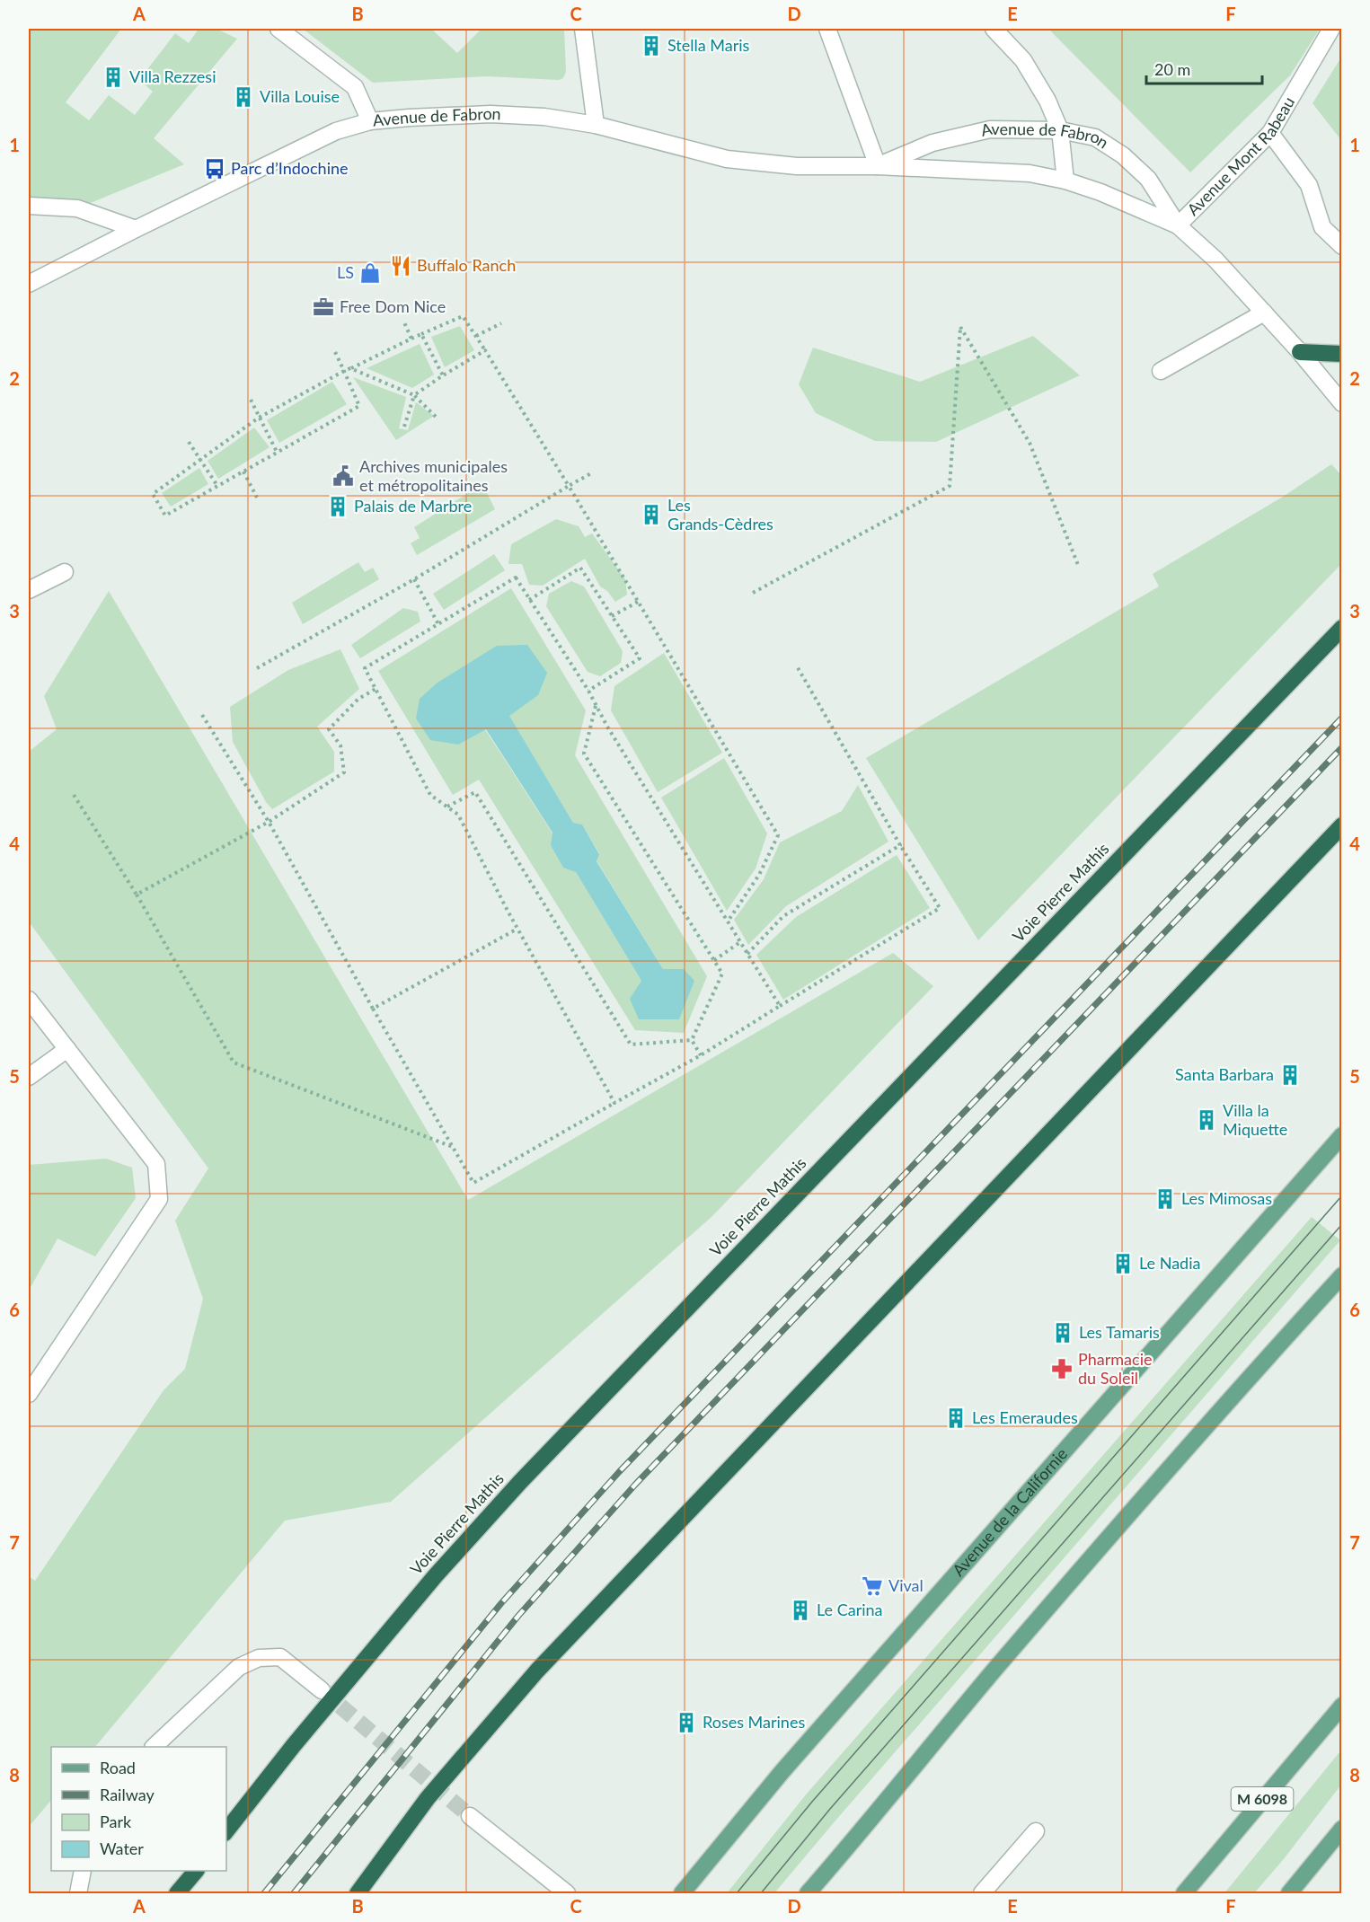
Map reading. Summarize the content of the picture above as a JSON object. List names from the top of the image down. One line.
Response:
{"streets":{"highway":["Voie Pierre Mathis"],"main road":["Avenue de la Californie","M 6098"],"street":["Avenue de Fabron","Avenue Mont Rabeau"]},"crossings":[["Avenue de Fabron","Avenue Mont Rabeau"]],"places":{"building":["Stella Maris","Villa Rezzesi","Villa Louise","Palais de Marbre","Les Grands-Cèdres","Santa Barbara","Villa la Miquette","Les Mimosas","Le Nadia","Les Tamaris","Les Emeraudes","Le Carina","Roses Marines"],"bus stop":["Parc d’Indochine"],"restaurant":["Buffalo Ranch"],"shop":["LS"],"office":["Free Dom Nice"],"public building":["Archives municipales et métropolitaines"],"pharmacy":["Pharmacie du Soleil"],"supermarket":["Vival"]},"legend":["Road","Railway","Park","Water"],"scale_bar":"20 m","grid":{"columns":["A","B","C","D","E","F"],"rows":["1","2","3","4","5","6","7","8"]}}
